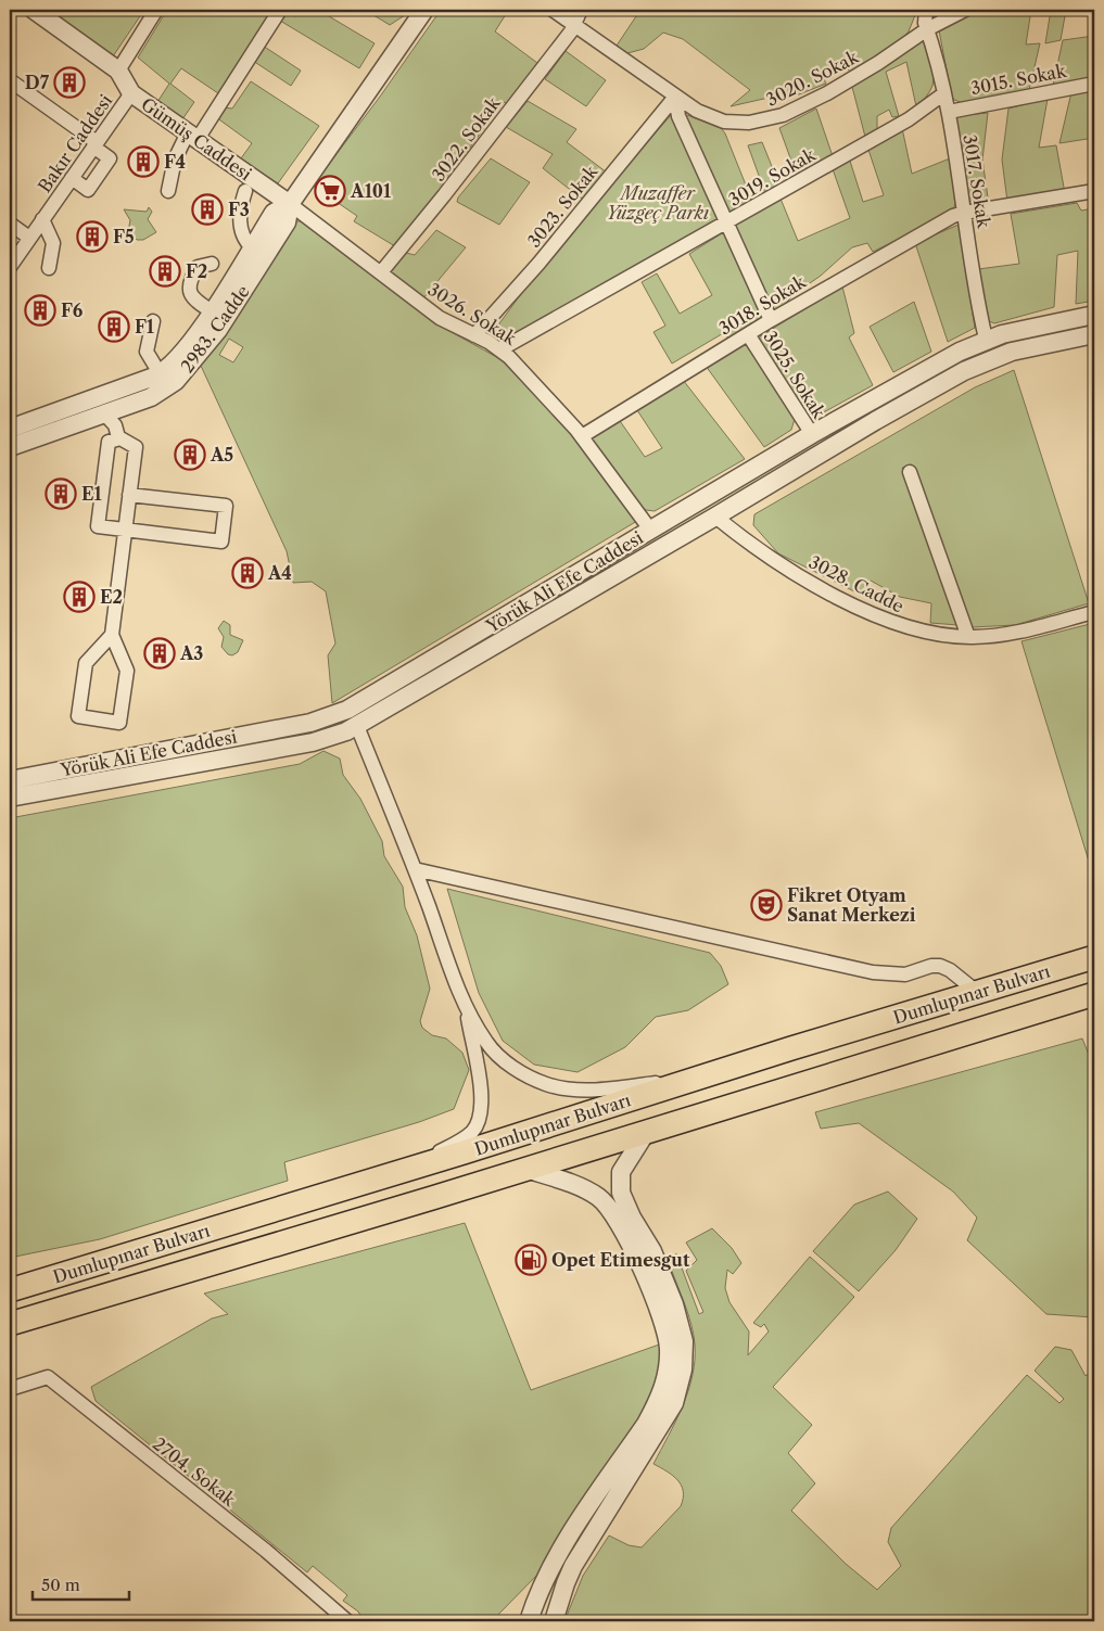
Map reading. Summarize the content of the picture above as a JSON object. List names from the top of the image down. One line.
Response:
{"streets":{"highway":["Dumlupınar Bulvarı"],"street":["3020. Sokak","3015. Sokak","Gümüş Caddesi","3022. Sokak","Bakır Caddesi","3019. Sokak","3017. Sokak","3023. Sokak","3018. Sokak","3026. Sokak","2983. Cadde","3025. Sokak","Yörük Ali Efe Caddesi","3028. Cadde","2704. Sokak"]},"crossings":[["3020. Sokak","3022. Sokak"],["3020. Sokak","3017. Sokak"],["3020. Sokak","3023. Sokak"],["3015. Sokak","3017. Sokak"],["Gümüş Caddesi","Bakır Caddesi"],["Gümüş Caddesi","3026. Sokak"],["Gümüş Caddesi","2983. Cadde"],["3022. Sokak","3026. Sokak"],["3019. Sokak","3017. Sokak"],["3019. Sokak","3026. Sokak"],["3017. Sokak","3018. Sokak"],["3017. Sokak","Yörük Ali Efe Caddesi"],["3023. Sokak","3026. Sokak"],["3018. Sokak","3026. Sokak"],["3018. Sokak","3025. Sokak"],["3026. Sokak","2983. Cadde"],["3026. Sokak","Yörük Ali Efe Caddesi"],["3025. Sokak","Yörük Ali Efe Caddesi"],["Yörük Ali Efe Caddesi","3028. Cadde"]],"parks":["Muzaffer Yüzgeç Parkı"],"places":{"building":["D7","F4","F3","F5","F2","F6","F1","A5","E1","A4","E2","A3"],"supermarket":["A101"],"theatre":["Fikret Otyam Sanat Merkezi"],"fuel station":["Opet Etimesgut"]},"scale_bar":"50 m"}
